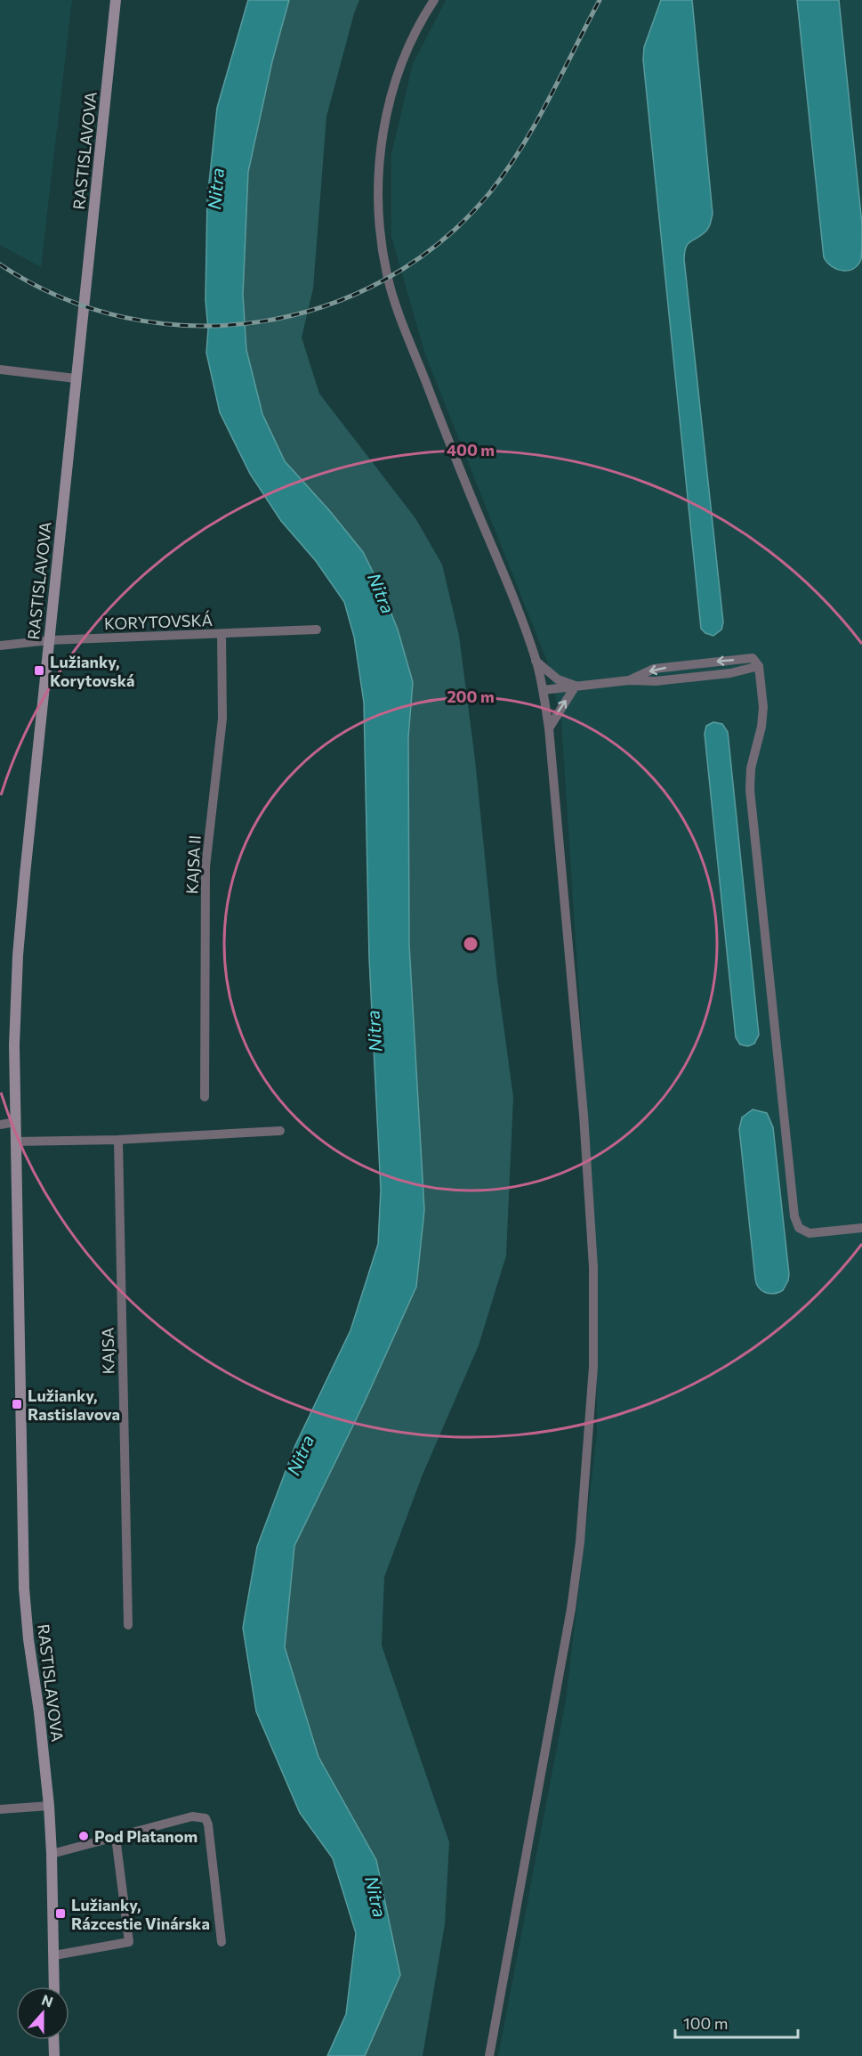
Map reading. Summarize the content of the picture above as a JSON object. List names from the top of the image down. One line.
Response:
{"streets":{"street":["RASTISLAVOVA","KORYTOVSKÁ","KAJSA II","KAJSA"]},"crossings":[["RASTISLAVOVA","KORYTOVSKÁ"],["KORYTOVSKÁ","KAJSA II"]],"water":["Nitra"],"places":{"transit":["Lužianky, Korytovská","Lužianky, Rastislavova","Lužianky, Rázcestie Vinárska"],"other":["Pod Platanom"]},"scale_bar":"100 m","north":"top","rings":["400 m","200 m"]}
